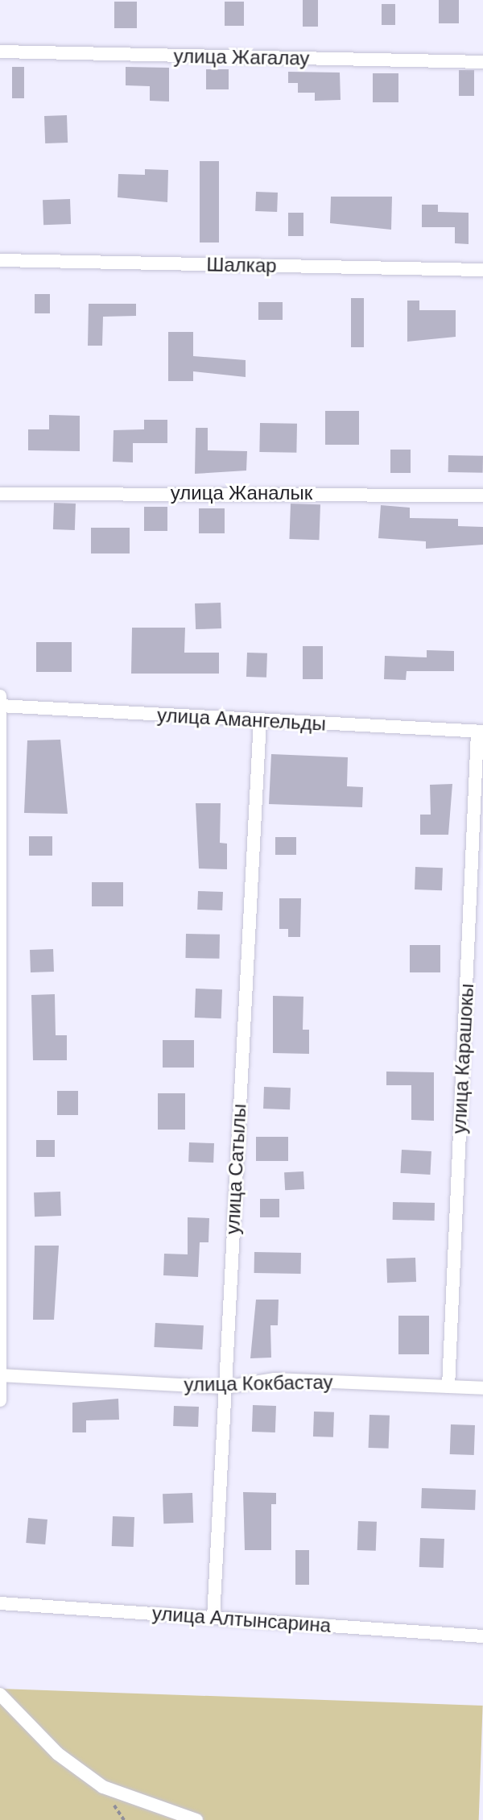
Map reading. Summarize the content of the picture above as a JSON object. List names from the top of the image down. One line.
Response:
{"streets":{"street":["улица Жагалау","Шалкар","улица Жаналык","улица Амангельды","улица Карашокы","улица Сатылы","улица Кокбастау","улица Алтынсарина"]},"crossings":[["улица Амангельды","улица Карашокы"],["улица Амангельды","улица Сатылы"],["улица Карашокы","улица Кокбастау"],["улица Сатылы","улица Кокбастау"],["улица Сатылы","улица Алтынсарина"]]}
